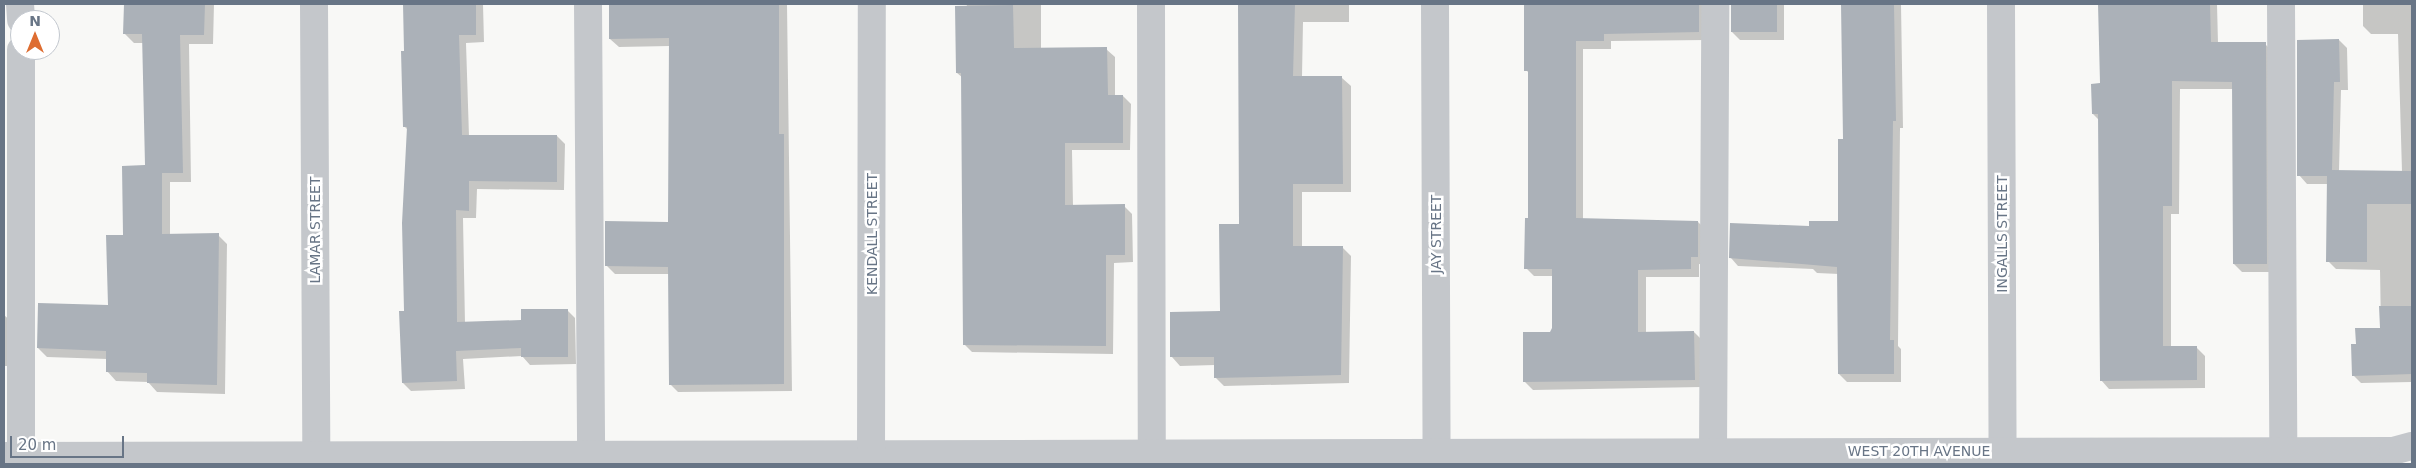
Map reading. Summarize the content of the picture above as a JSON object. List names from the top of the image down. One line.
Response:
{"streets":{"street":["LAMAR STREET","KENDALL STREET","JAY STREET","INGALLS STREET","WEST 20TH AVENUE"]},"crossings":[["LAMAR STREET","WEST 20TH AVENUE"],["KENDALL STREET","WEST 20TH AVENUE"],["JAY STREET","WEST 20TH AVENUE"],["INGALLS STREET","WEST 20TH AVENUE"]],"scale_bar":"20 m","north":"top"}
